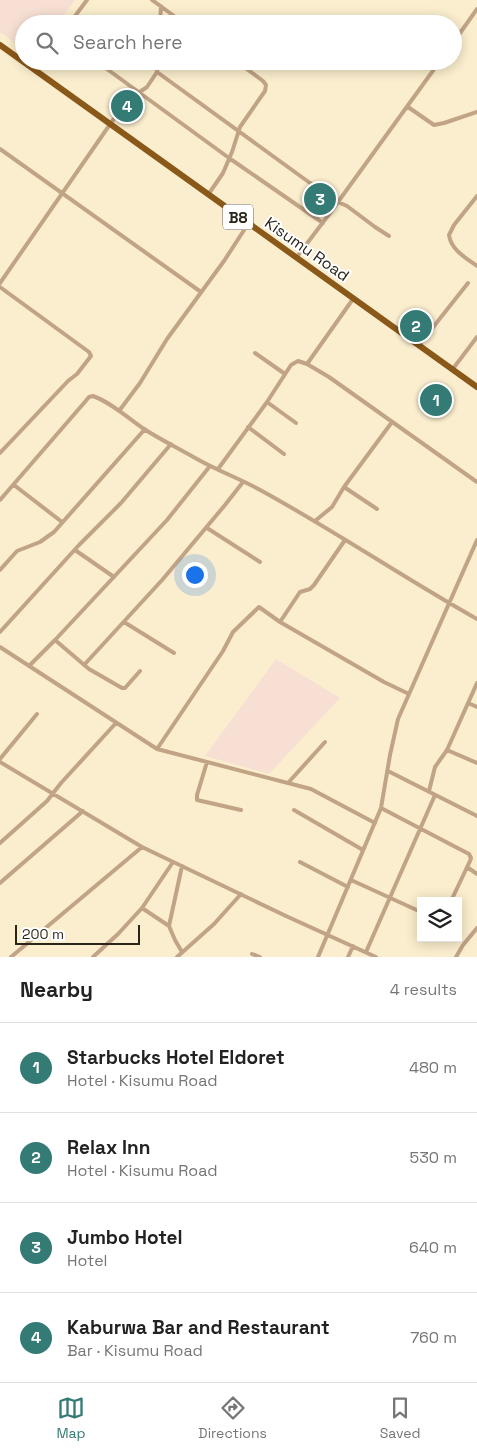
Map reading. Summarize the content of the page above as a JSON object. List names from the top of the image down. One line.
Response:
{"streets":{"highway":["B8","Kisumu Road"]},"scale_bar":"200 m","page":{"search":"Search here","pins":["4","3","2","1"],"scale":"200 m","heading":["Nearby","4 results"],"list":[{"mark":"1","name":"Starbucks Hotel Eldoret","note":"Hotel · Kisumu Road","value":"480 m"},{"mark":"2","name":"Relax Inn","note":"Hotel · Kisumu Road","value":"530 m"},{"mark":"3","name":"Jumbo Hotel","note":"Hotel","value":"640 m"},{"mark":"4","name":"Kaburwa Bar and Restaurant","note":"Bar · Kisumu Road","value":"760 m"}],"nav":["Map","Directions","Saved"]}}
